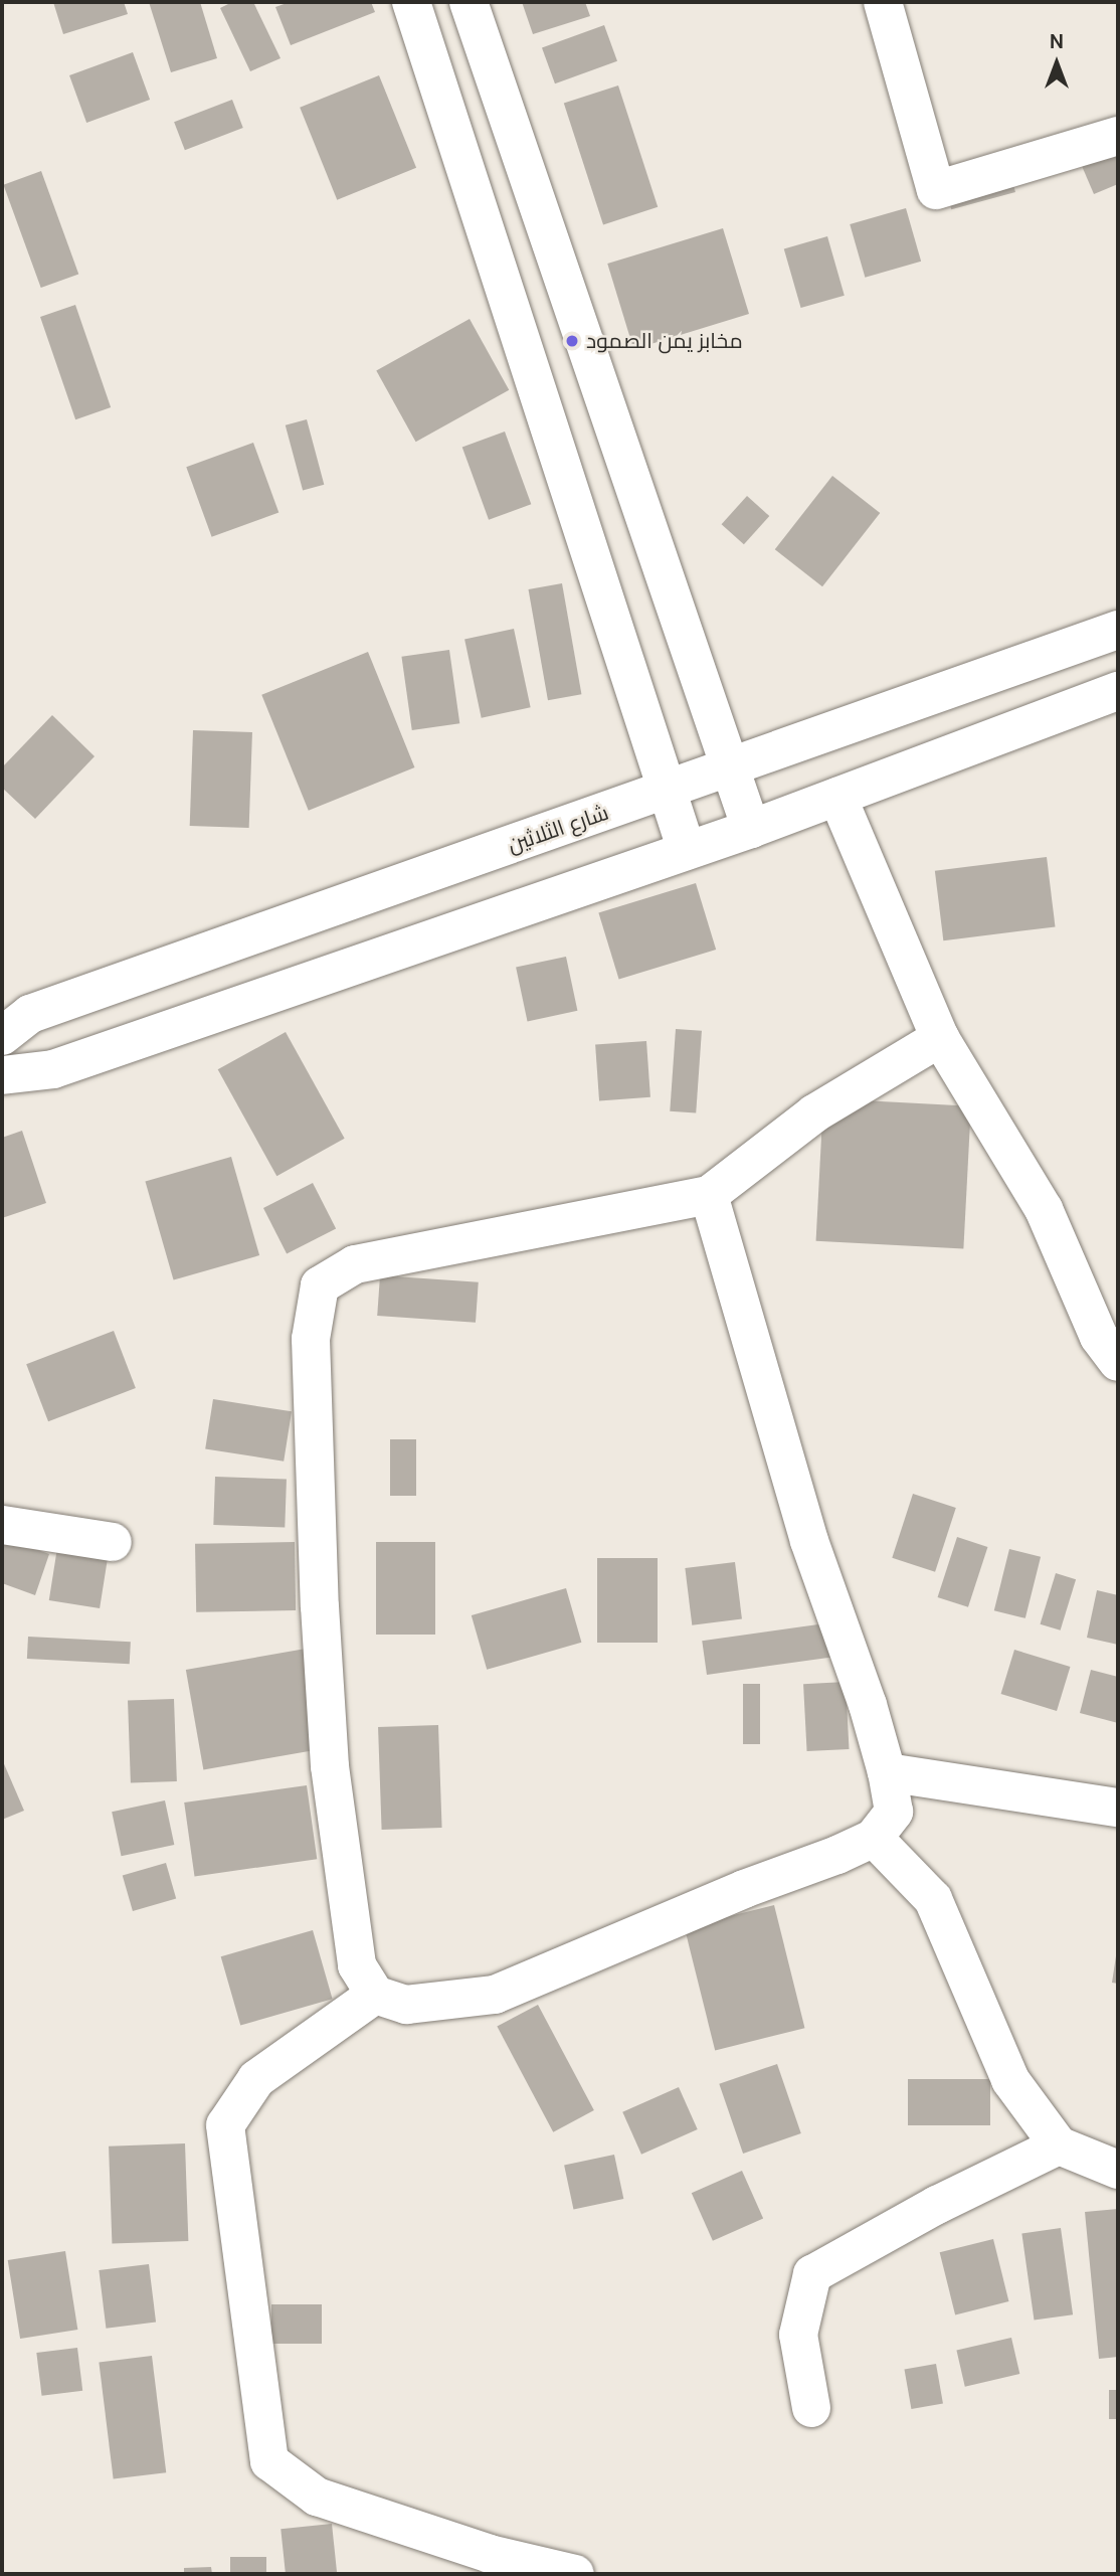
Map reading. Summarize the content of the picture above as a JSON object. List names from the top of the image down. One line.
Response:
{"streets":{"street":["شارع الثلاثين"]},"places":["مخابز يمن الصمود"],"north":"top"}
